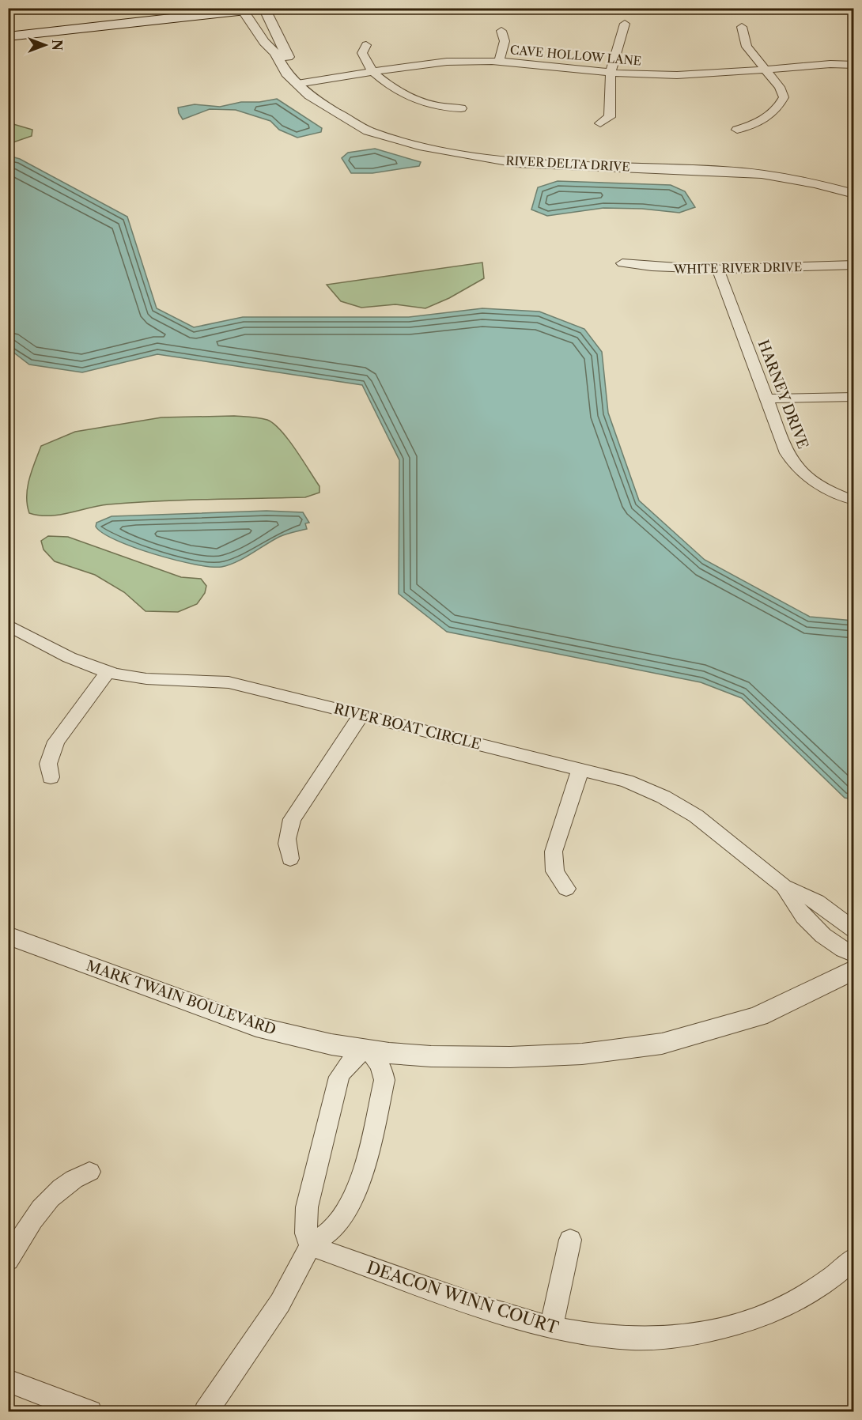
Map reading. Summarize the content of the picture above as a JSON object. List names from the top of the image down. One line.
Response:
{"streets":{"street":["CAVE HOLLOW LANE","RIVER DELTA DRIVE","WHITE RIVER DRIVE","HARNEY DRIVE","RIVER BOAT CIRCLE","MARK TWAIN BOULEVARD","DEACON WINN COURT"]},"crossings":[["CAVE HOLLOW LANE","RIVER DELTA DRIVE"],["WHITE RIVER DRIVE","HARNEY DRIVE"]],"north":"right"}
